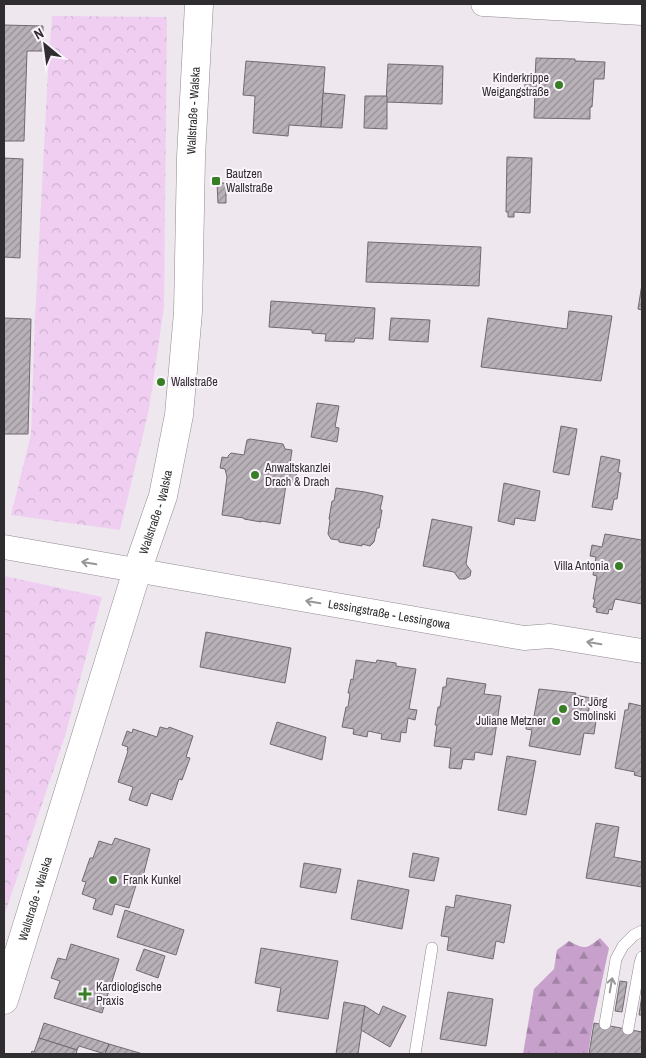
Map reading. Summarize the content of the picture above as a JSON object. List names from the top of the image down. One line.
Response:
{"streets":{"street":["Wallstraße - Walska","Lessingstraße - Lessingowa"]},"crossings":[["Wallstraße - Walska","Lessingstraße - Lessingowa"]],"one_way":["Lessingstraße - Lessingowa"],"places":{"other":["Kinderkrippe Weigangstraße","Wallstraße","Anwaltskanzlei Drach & Drach","Villa Antonia","Dr. Jörg Smolinski","Juliane Metzner","Frank Kunkel"],"transit":["Bautzen Wallstraße"],"health":["Kardiologische Praxis"]},"north":"top left"}
